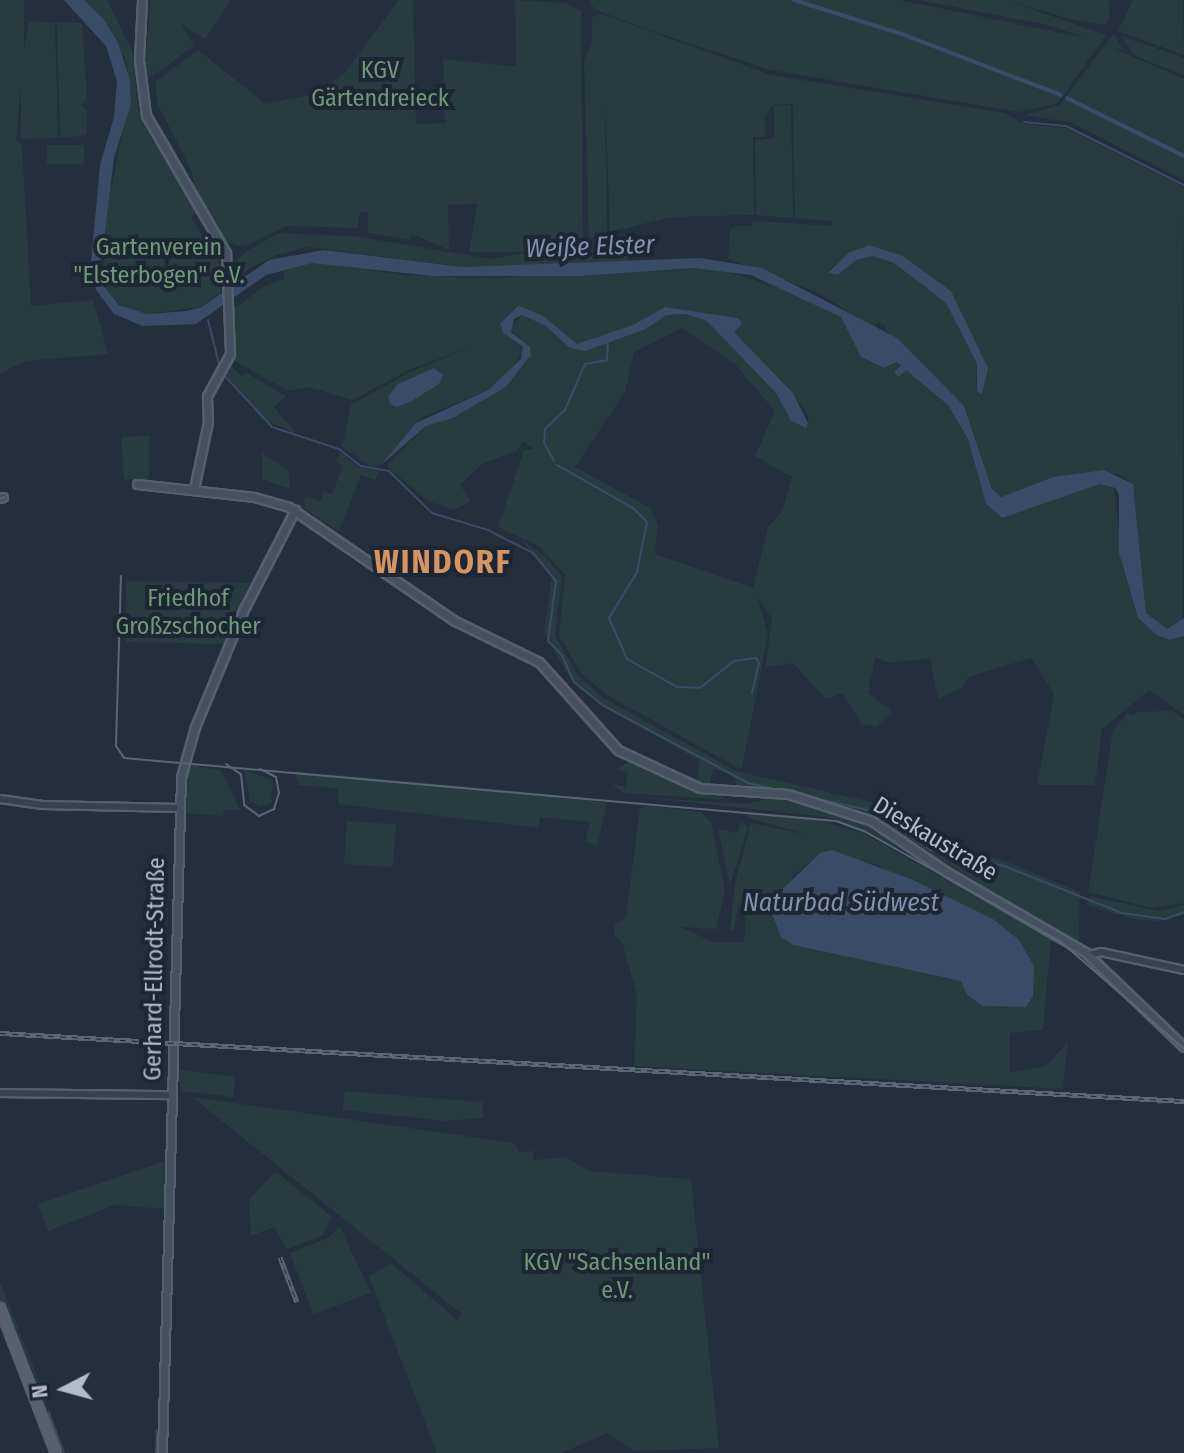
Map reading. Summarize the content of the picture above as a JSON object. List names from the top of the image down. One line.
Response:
{"streets":{"main road":["Dieskaustraße","Gerhard-Ellrodt-Straße"]},"crossings":[["Dieskaustraße","Gerhard-Ellrodt-Straße"]],"districts":["WINDORF"],"water":["Weiße Elster","Naturbad Südwest"],"parks":["KGV Gärtendreieck","Gartenverein \"Elsterbogen\" e.V.","Friedhof Großzschocher","KGV \"Sachsenland\" e.V."],"north":"left"}
